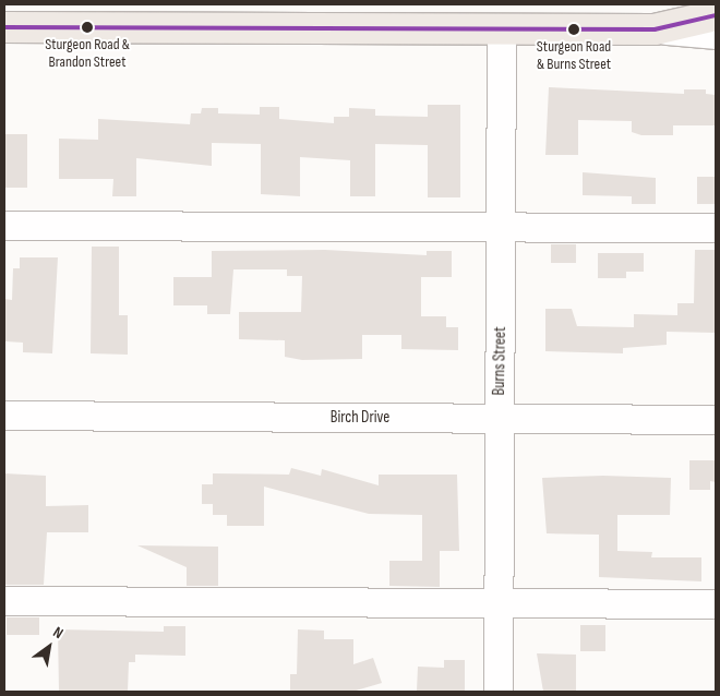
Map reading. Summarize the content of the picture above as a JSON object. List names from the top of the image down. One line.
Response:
{"streets":{"street":["Burns Street","Birch Drive"]},"crossings":[["Burns Street","Birch Drive"]],"places":["Sturgeon Road & Brandon Street","Sturgeon Road & Burns Street"],"north":"top right"}
